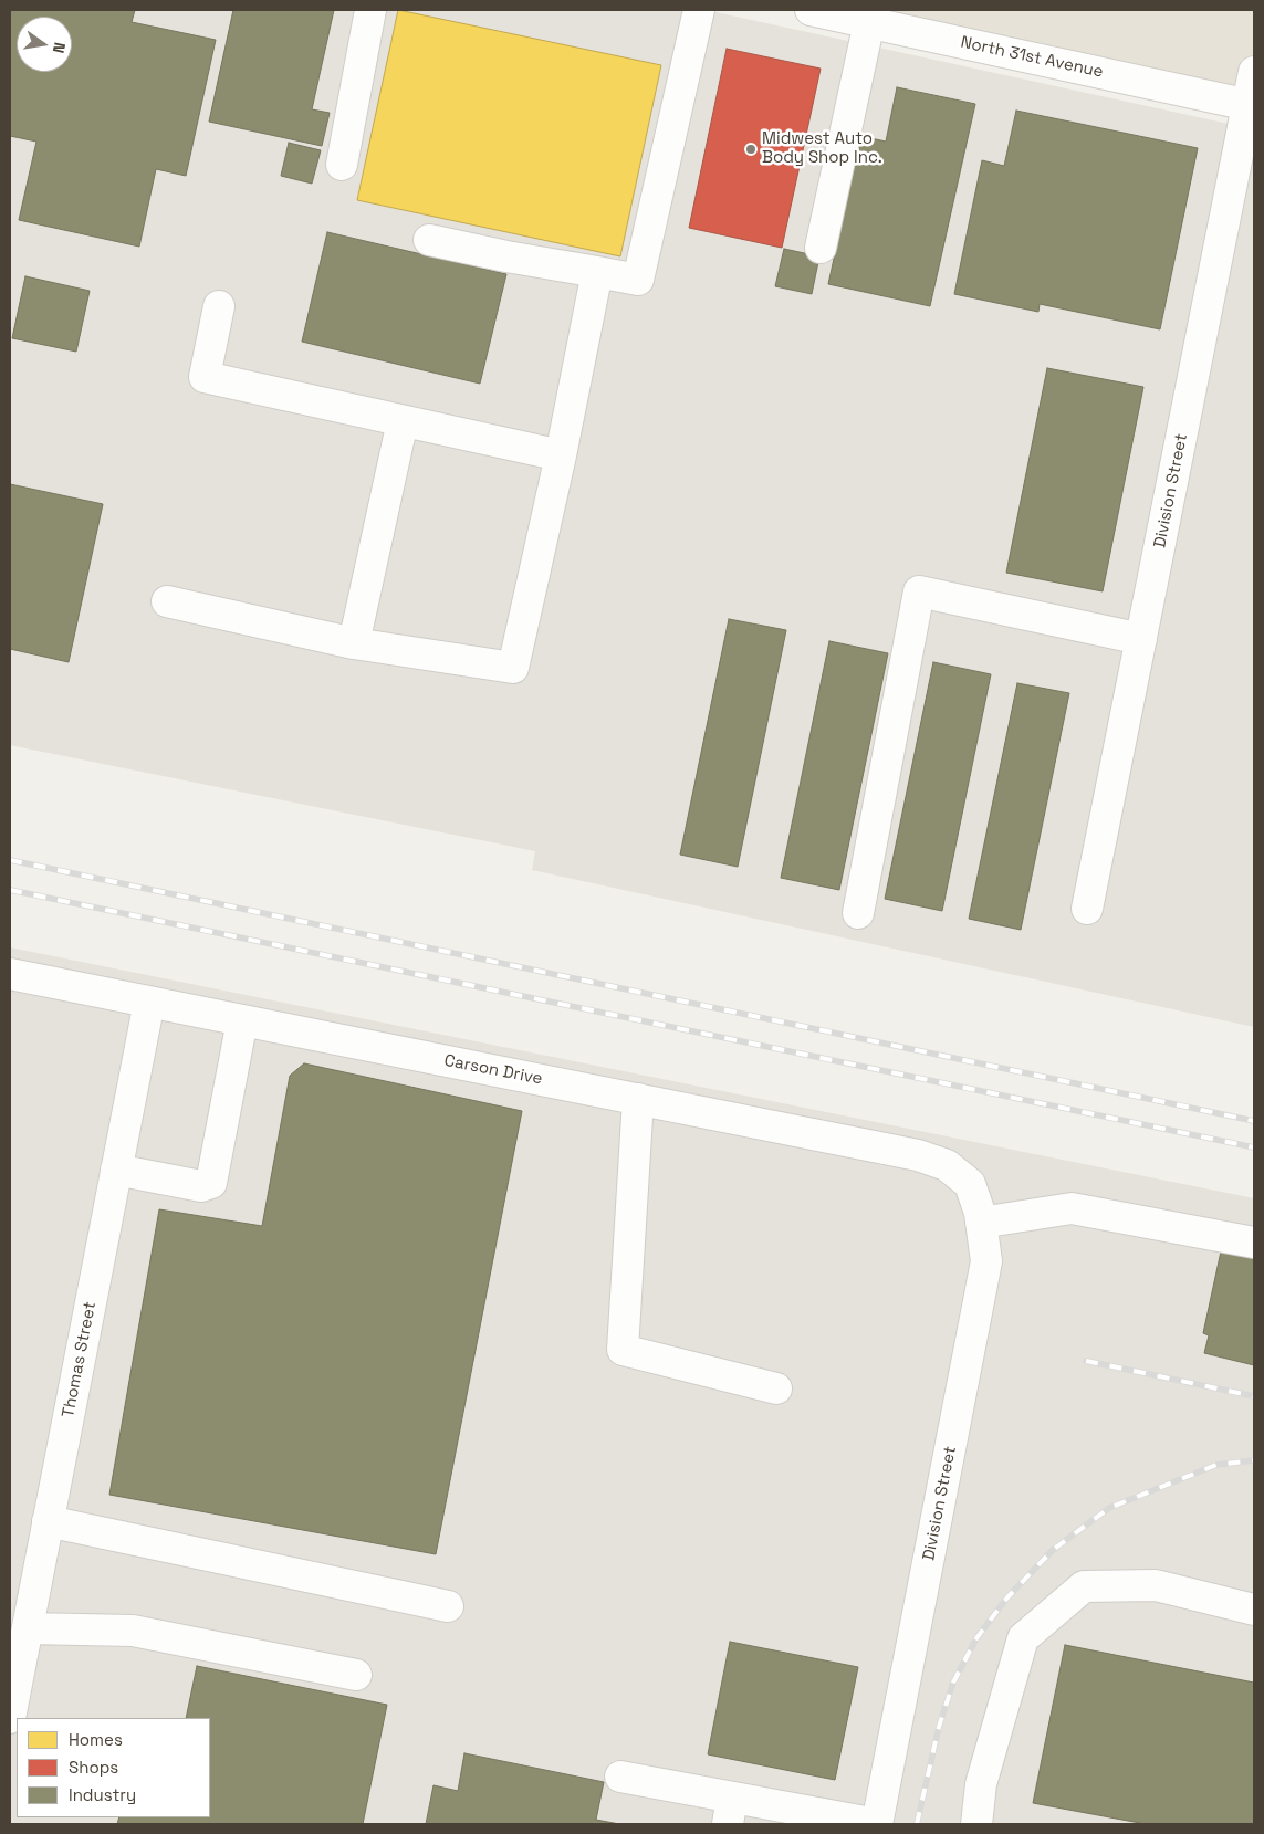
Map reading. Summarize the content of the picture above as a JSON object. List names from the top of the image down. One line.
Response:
{"streets":{"street":["North 31st Avenue","Division Street","Carson Drive","Thomas Street"]},"crossings":[["North 31st Avenue","Division Street"],["Division Street","Carson Drive"],["Carson Drive","Thomas Street"]],"places":["Midwest Auto Body Shop Inc."],"legend":["Homes","Shops","Industry"],"north":"right"}
